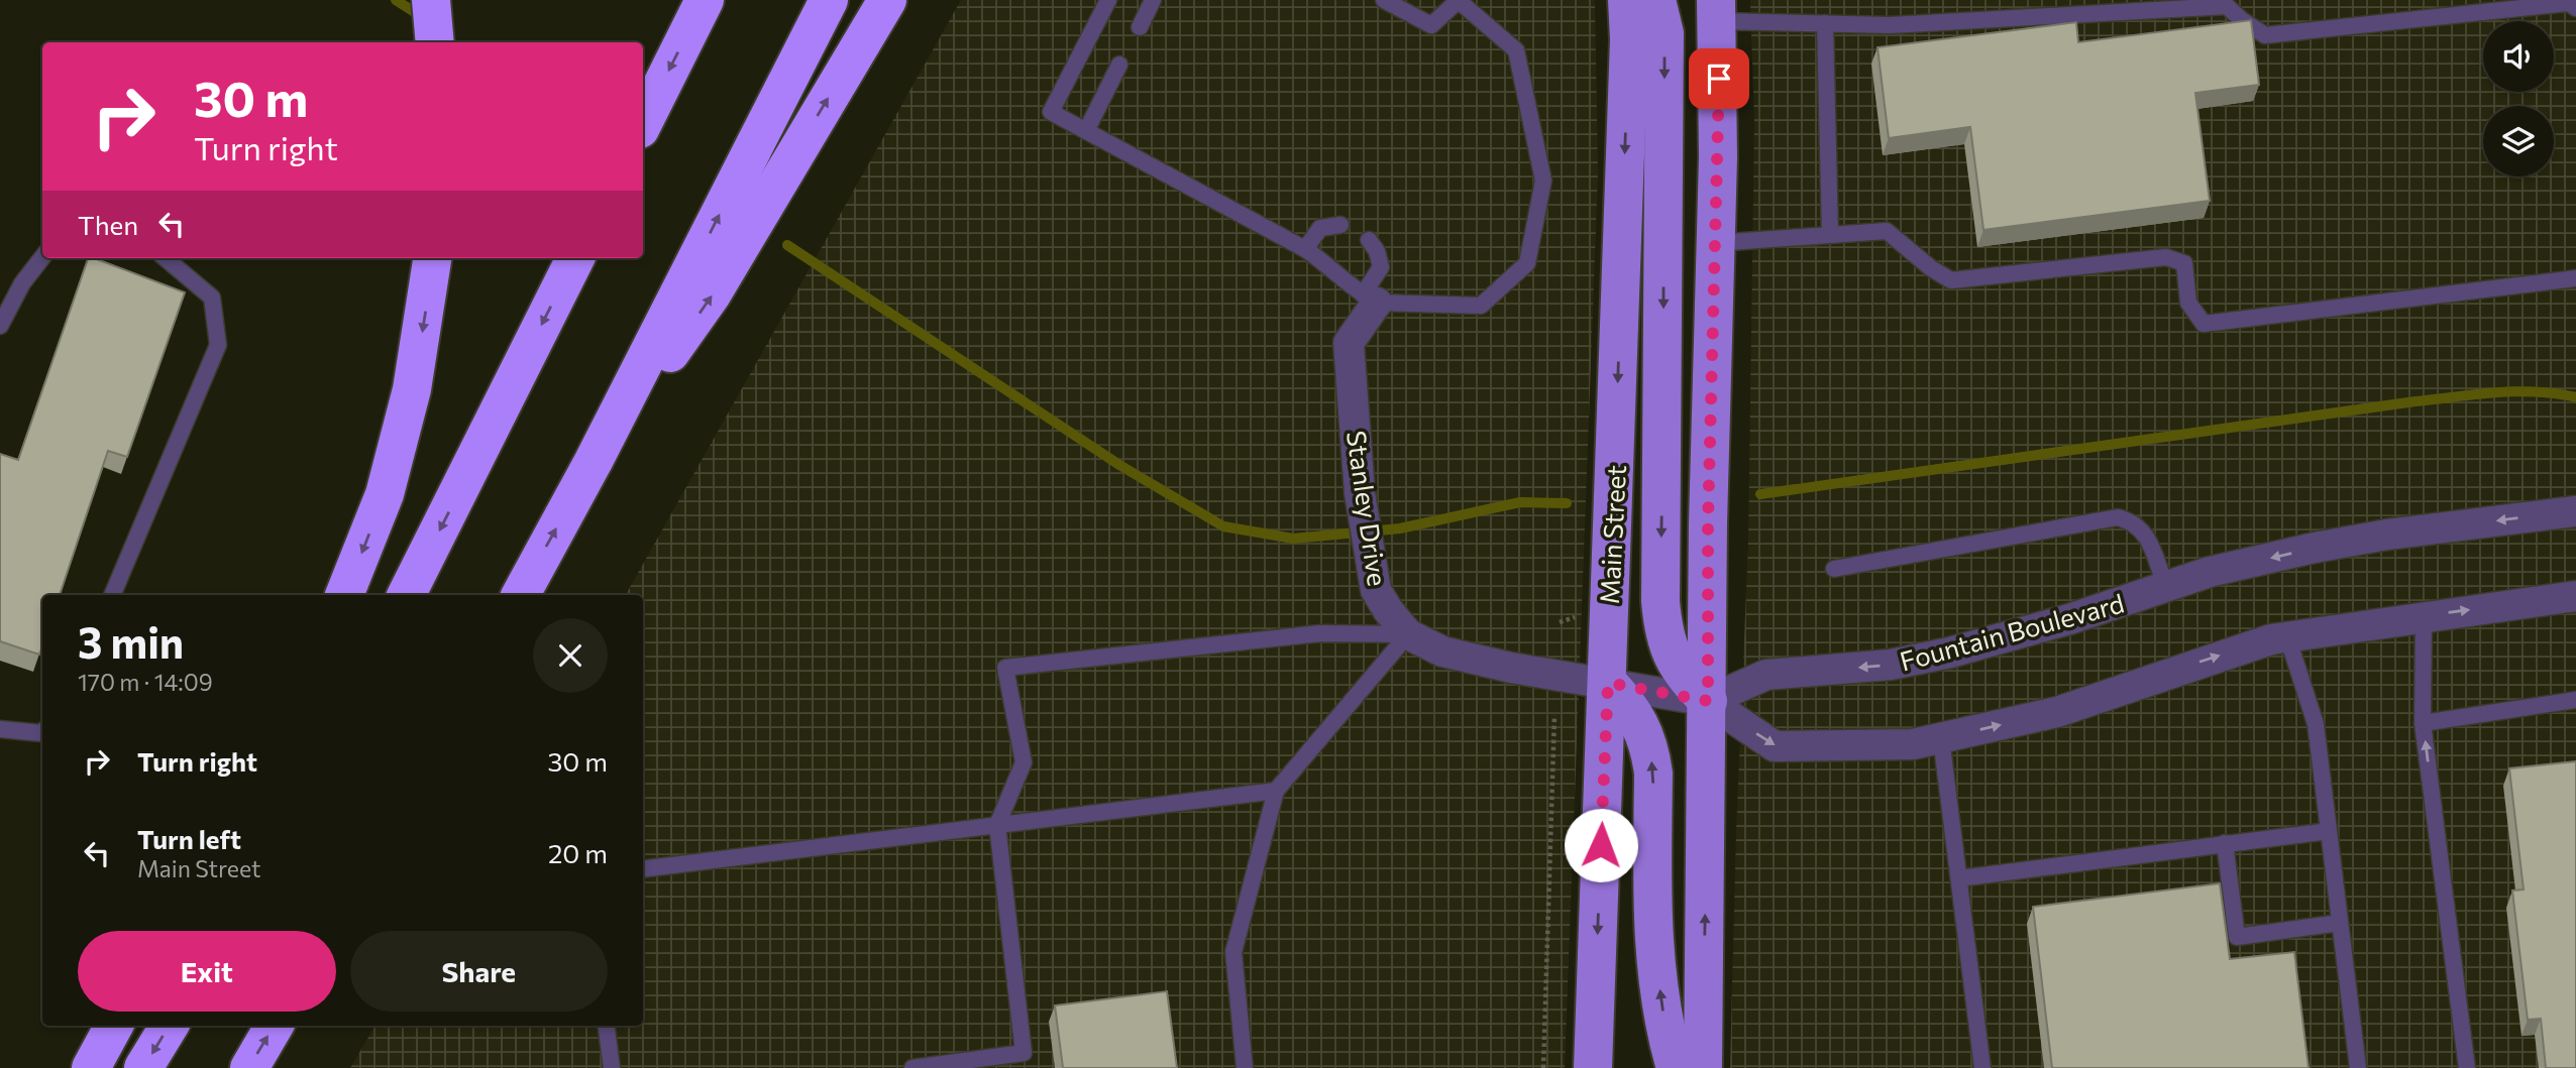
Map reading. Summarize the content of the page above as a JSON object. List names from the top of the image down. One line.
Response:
{"streets":{"main road":["Main Street"],"street":["Stanley Drive","Fountain Boulevard"]},"crossings":[["Stanley Drive","Main Street"],["Stanley Drive","Fountain Boulevard"]],"page":{"turn":["30 m","Turn right"],"then":"Then","heading":["3 min","170 m · 14:09"],"list":[{"name":"Turn right","value":"30 m"},{"name":"Turn left","note":"Main Street","value":"20 m"}],"buttons":["Exit","Share"]}}
